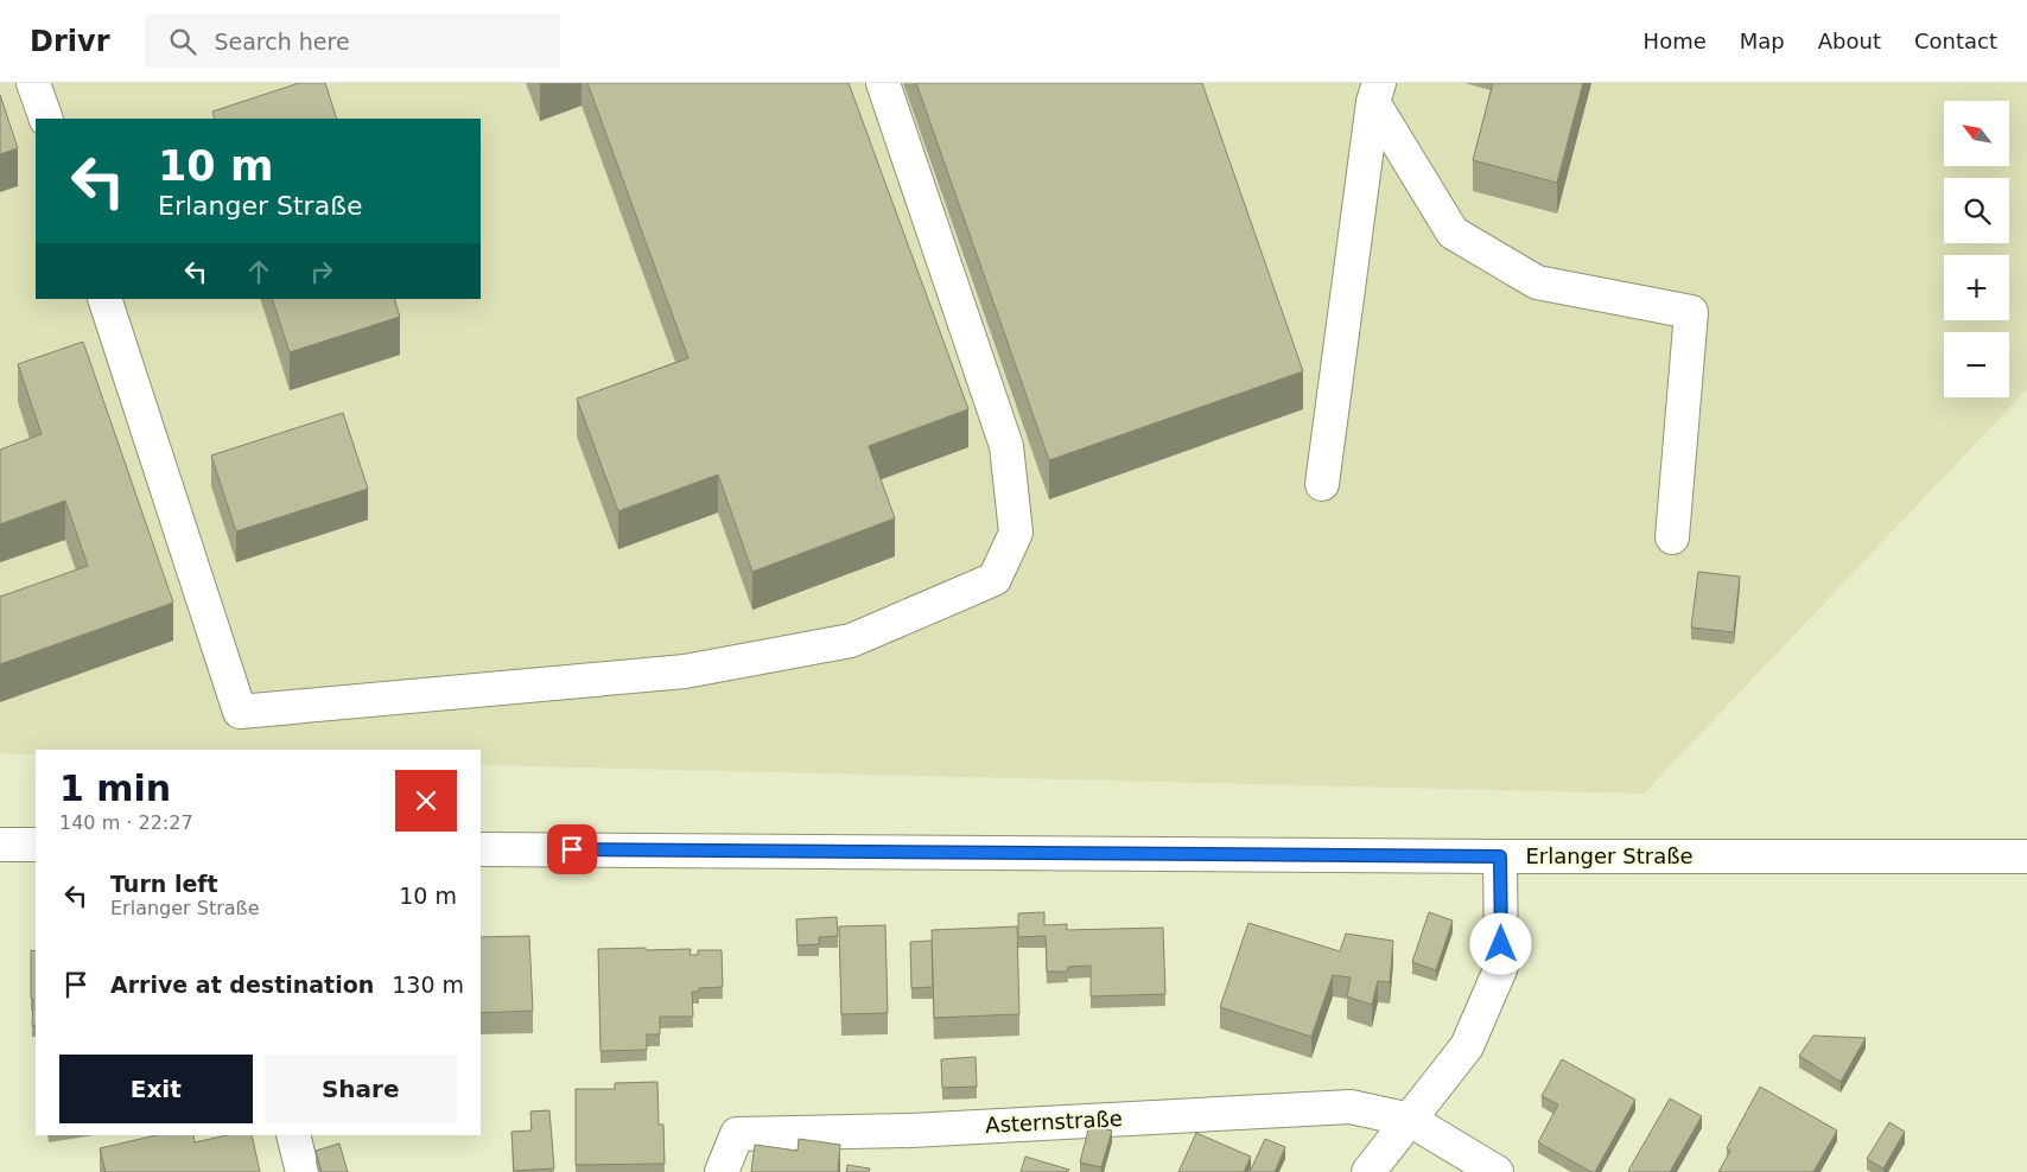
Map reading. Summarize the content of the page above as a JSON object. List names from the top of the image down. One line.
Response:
{"streets":{"main road":["Erlanger Straße","Asternstraße"]},"north":"top left","page":{"header":"Drivr","search":"Search here","nav":["Home","Map","About","Contact"],"map_buttons":["+","−"],"turn":["10 m","Erlanger Straße"],"heading":["1 min","140 m · 22:27"],"list":[{"name":"Turn left","note":"Erlanger Straße","value":"10 m"},{"name":"Arrive at destination","value":"130 m"}],"buttons":["Exit","Share"]}}
